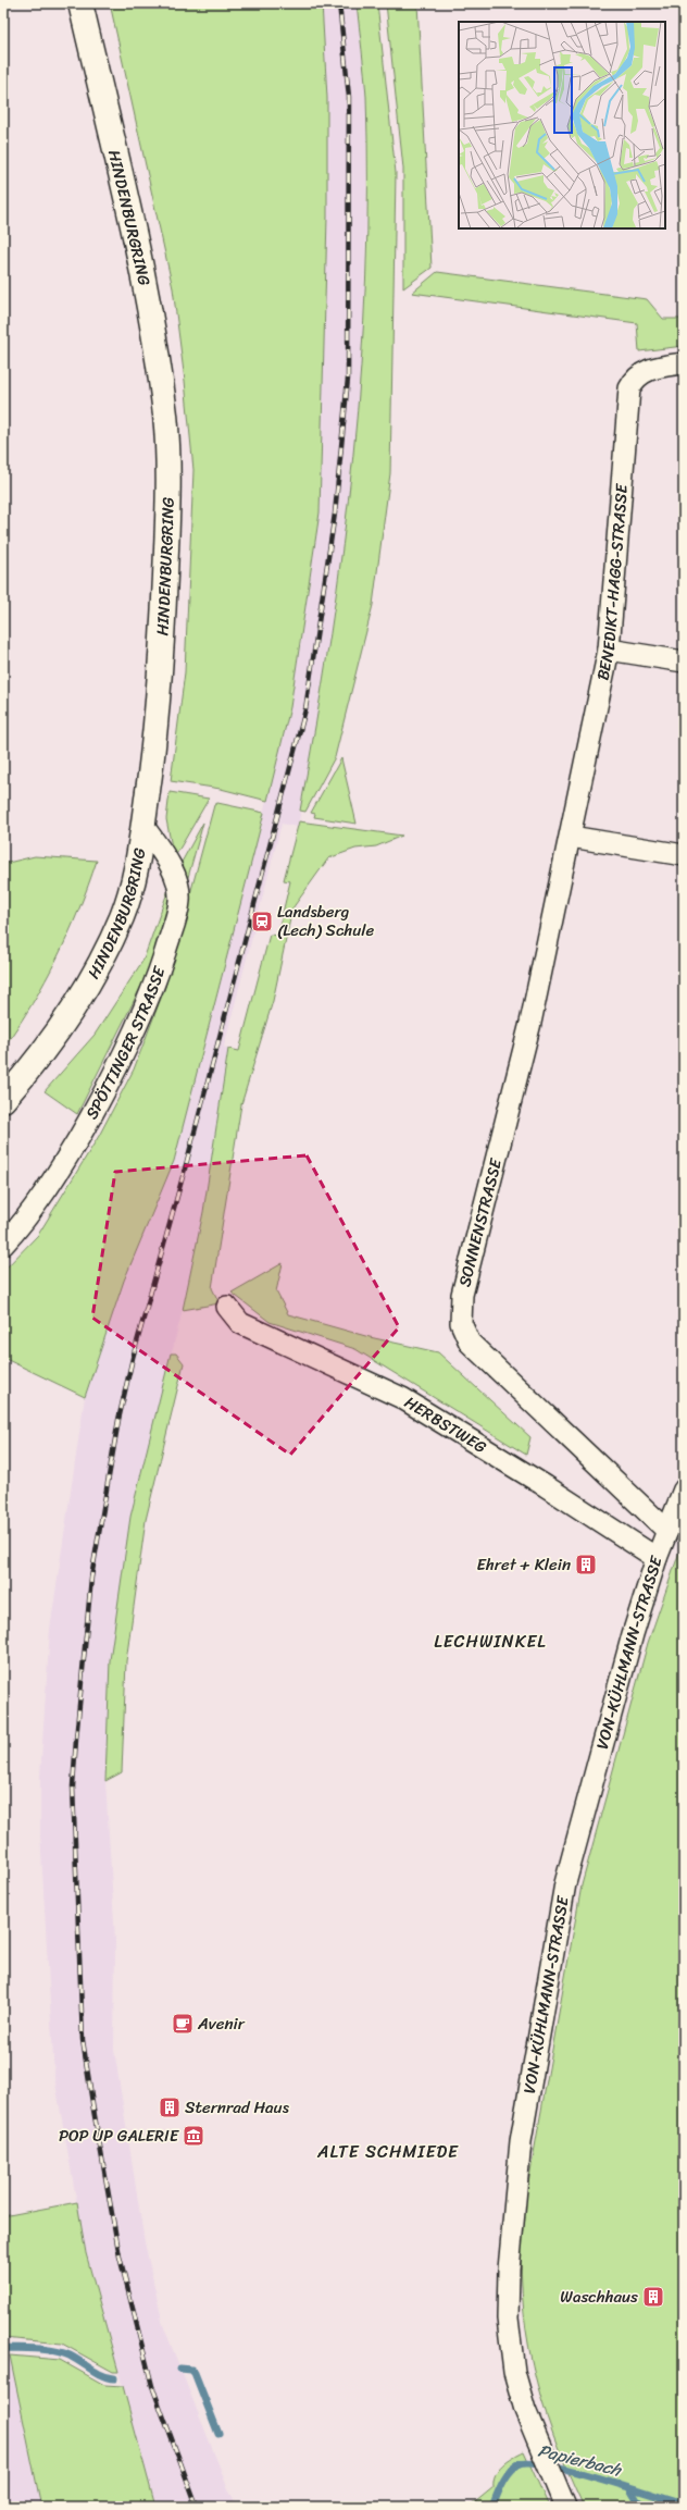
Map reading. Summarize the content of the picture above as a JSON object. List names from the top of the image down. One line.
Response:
{"streets":{"main road":["HINDENBURGRING"],"street":["BENEDIKT-HAGG-STRASSE","SPÖTTINGER STRASSE","SONNENSTRASSE","HERBSTWEG","VON-KÜHLMANN-STRASSE"]},"crossings":[["HINDENBURGRING","SPÖTTINGER STRASSE"],["BENEDIKT-HAGG-STRASSE","SONNENSTRASSE"],["SONNENSTRASSE","VON-KÜHLMANN-STRASSE"],["HERBSTWEG","VON-KÜHLMANN-STRASSE"]],"districts":["LECHWINKEL","ALTE SCHMIEDE"],"water":["Papierbach"],"places":{"station":["Landsberg (Lech) Schule"],"building":["Ehret + Klein","Sternrad Haus","Waschhaus"],"cafe":["Avenir"],"museum":["POP UP GALERIE"]}}
